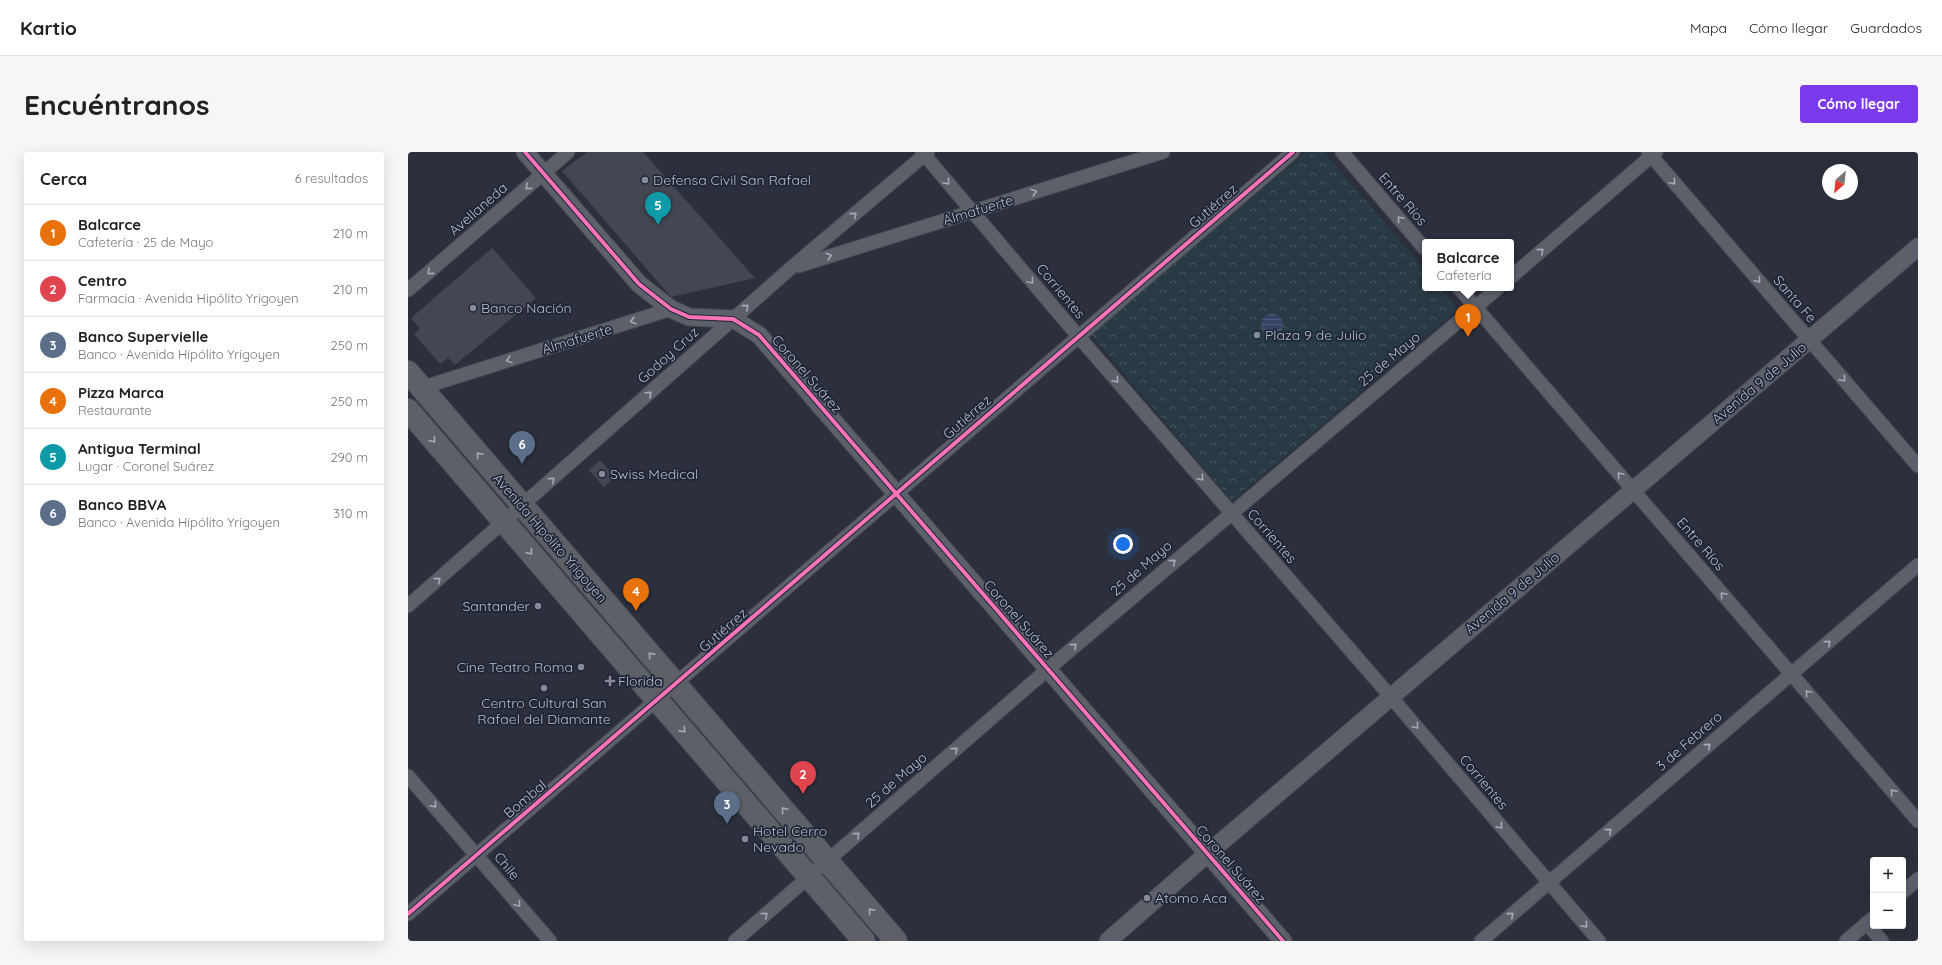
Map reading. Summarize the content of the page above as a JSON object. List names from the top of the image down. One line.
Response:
{"streets":{"highway":["Avenida Hipólito Yrigoyen"],"street":["Entre Ríos","Gutiérrez","Avellaneda","Almafuerte","Corrientes","Santa Fe","Godoy Cruz","25 de Mayo","Coronel Suárez","Avenida 9 de Julio","3 de Febrero","Bombal","Chile"]},"crossings":[["Entre Ríos","25 de Mayo"],["Entre Ríos","Avenida 9 de Julio"],["Entre Ríos","3 de Febrero"],["Gutiérrez","Corrientes"],["Gutiérrez","Coronel Suárez"],["Gutiérrez","Avenida Hipólito Yrigoyen"],["Gutiérrez","Bombal"],["Almafuerte","Corrientes"],["Almafuerte","Godoy Cruz"],["Almafuerte","Avenida Hipólito Yrigoyen"],["Corrientes","Godoy Cruz"],["Corrientes","25 de Mayo"],["Corrientes","Avenida 9 de Julio"],["Corrientes","3 de Febrero"],["Santa Fe","Avenida 9 de Julio"],["Godoy Cruz","Coronel Suárez"],["Godoy Cruz","Avenida Hipólito Yrigoyen"],["25 de Mayo","Coronel Suárez"],["25 de Mayo","Avenida Hipólito Yrigoyen"],["Coronel Suárez","Avenida 9 de Julio"],["Avenida Hipólito Yrigoyen","Bombal"],["Bombal","Chile"]],"one_way":["Entre Ríos","Avellaneda","Corrientes","Santa Fe","Godoy Cruz","25 de Mayo","3 de Febrero","Chile"],"places":{"other":["Defensa Civil San Rafael","Banco Nación","Plaza 9 de Julio","Swiss Medical","Santander","Cine Teatro Roma","Centro Cultural San Rafael del Diamante","Hotel Cerro Nevado","Atomo Aca"],"health":["Florida"]},"north":"bottom left","page":{"header":"Kartio","nav":["Mapa","Cómo llegar","Guardados"],"buttons":"Cómo llegar","title":"Encuéntranos","heading":["Cerca","6 resultados"],"pins":["5","1","6","4","2","3"],"list":[{"mark":"1","name":"Balcarce","note":"Cafetería · 25 de Mayo","value":"210 m"},{"mark":"2","name":"Centro","note":"Farmacia · Avenida Hipólito Yrigoyen","value":"210 m"},{"mark":"3","name":"Banco Supervielle","note":"Banco · Avenida Hipólito Yrigoyen","value":"250 m"},{"mark":"4","name":"Pizza Marca","note":"Restaurante","value":"250 m"},{"mark":"5","name":"Antigua Terminal","note":"Lugar · Coronel Suárez","value":"290 m"},{"mark":"6","name":"Banco BBVA","note":"Banco · Avenida Hipólito Yrigoyen","value":"310 m"}],"popup":["Balcarce","Cafetería"],"map_buttons":["+","−"]}}
